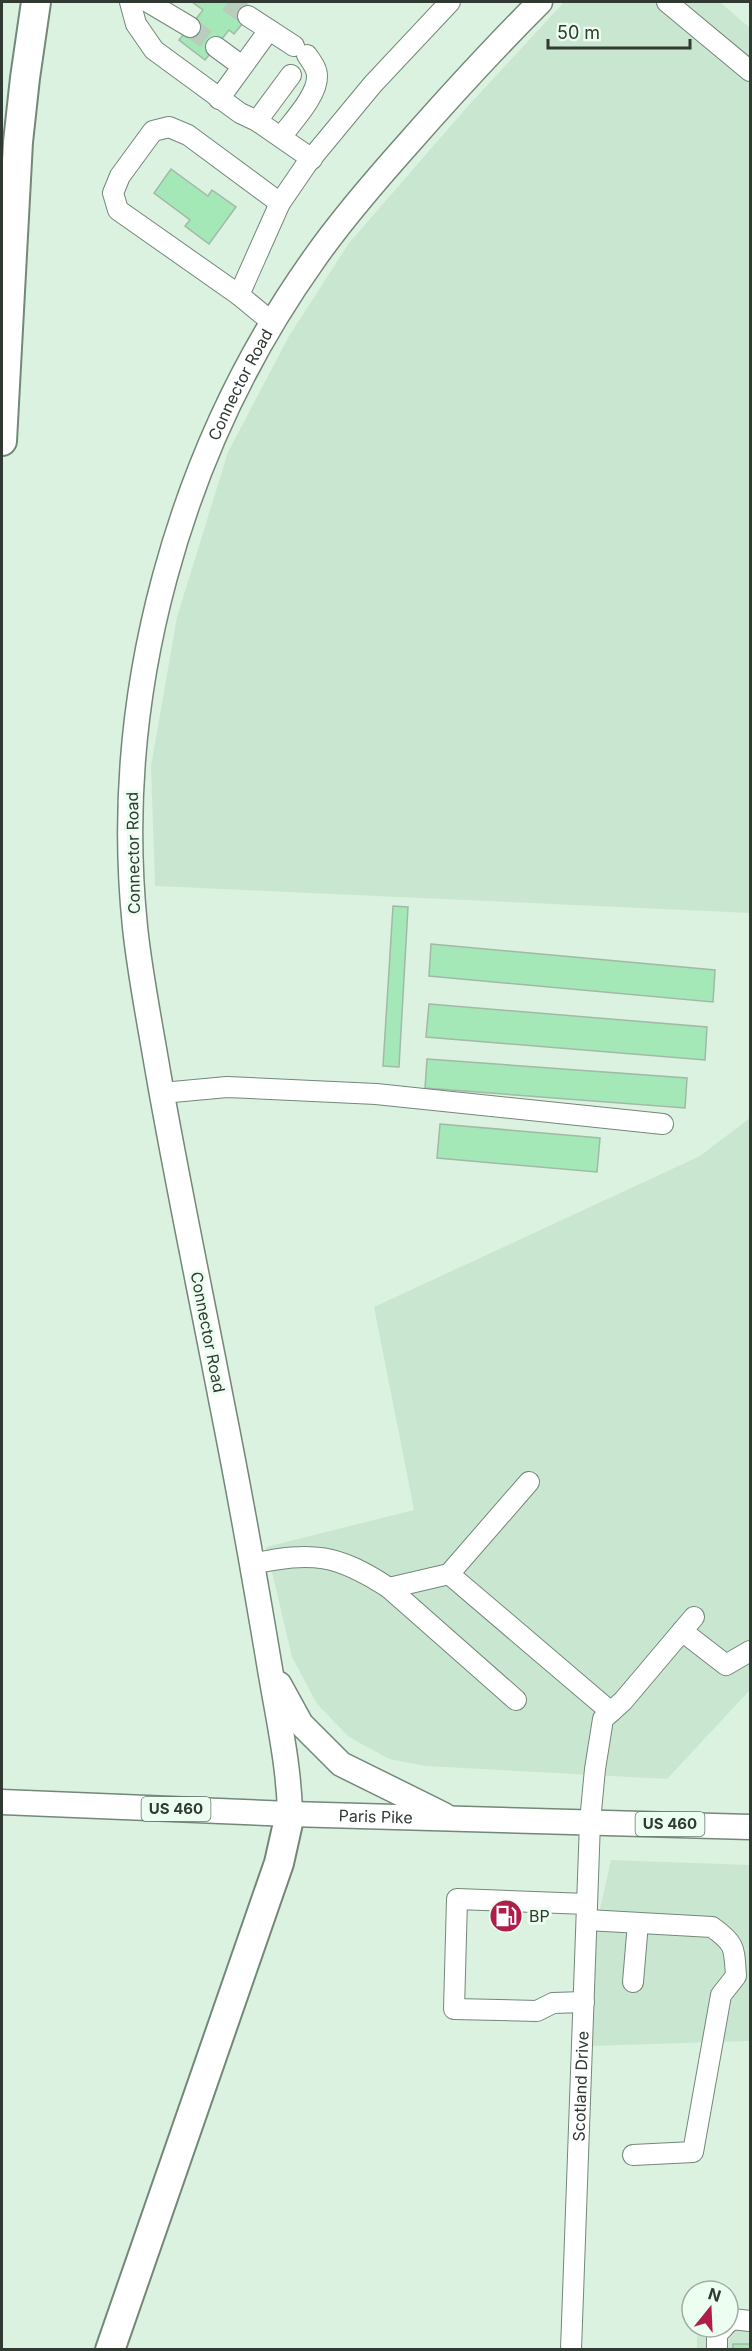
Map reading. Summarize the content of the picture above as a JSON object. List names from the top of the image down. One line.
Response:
{"streets":{"main road":["Connector Road","US 460","Paris Pike"],"street":["Scotland Drive"]},"crossings":[["Connector Road","Paris Pike"],["Paris Pike","Scotland Drive"]],"places":{"fuel station":["BP"]},"scale_bar":"50 m","north":"top"}
